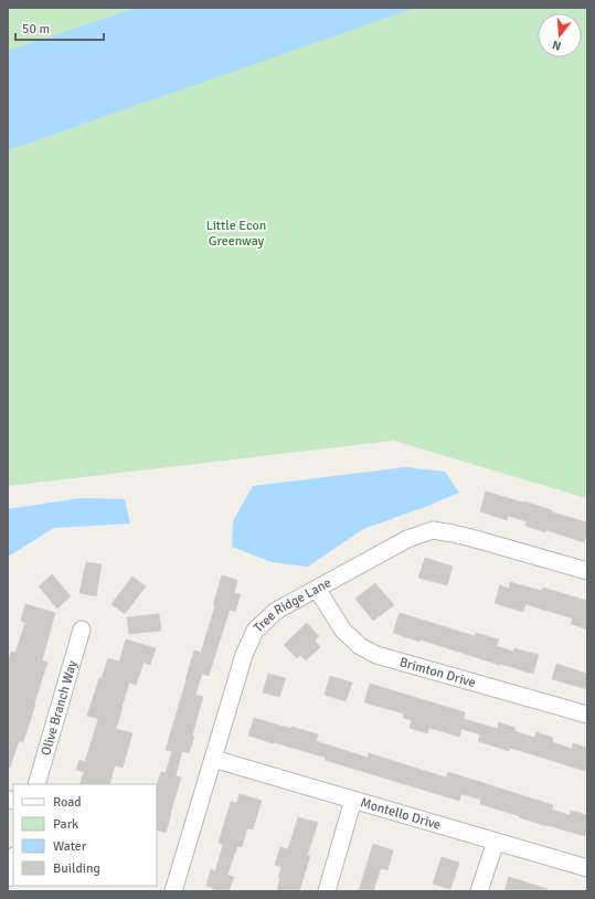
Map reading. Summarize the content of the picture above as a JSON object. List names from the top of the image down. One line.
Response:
{"streets":{"street":["Tree Ridge Lane","Brimton Drive","Olive Branch Way","Montello Drive"]},"crossings":[["Tree Ridge Lane","Brimton Drive"],["Tree Ridge Lane","Montello Drive"]],"parks":["Little Econ Greenway"],"legend":["Road","Park","Water","Building"],"scale_bar":"50 m","north":"bottom"}
